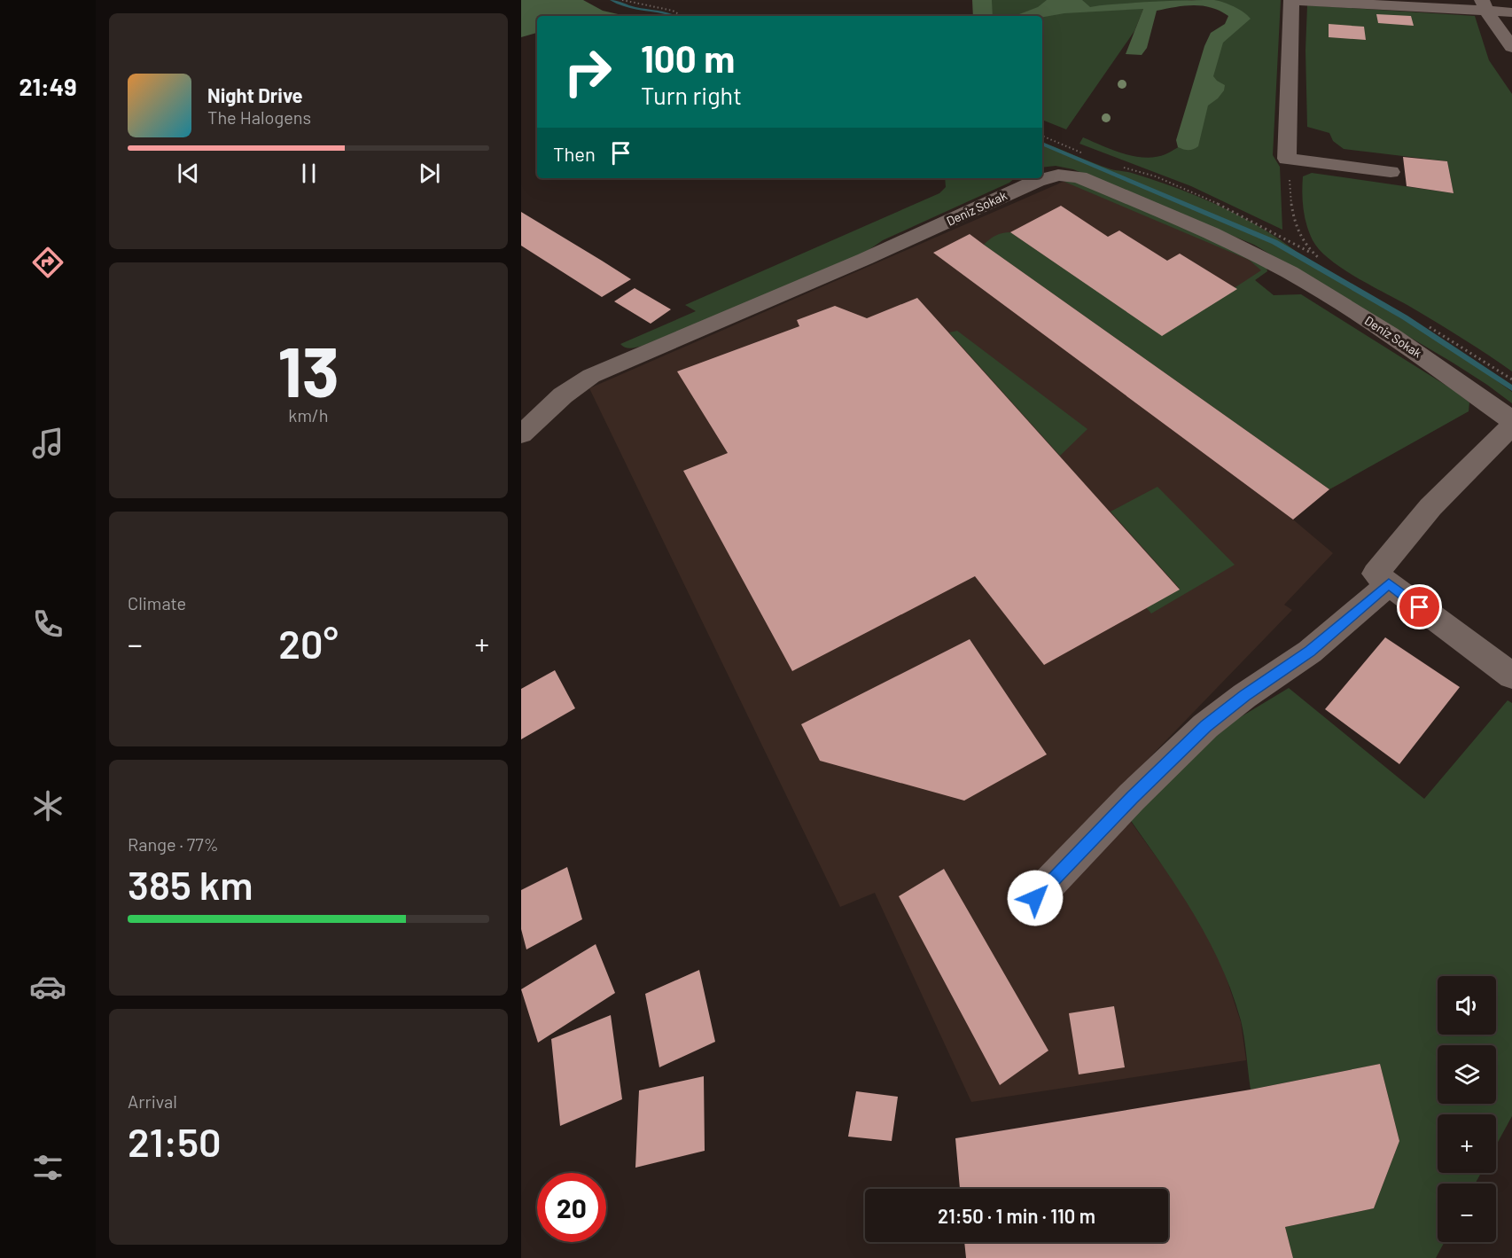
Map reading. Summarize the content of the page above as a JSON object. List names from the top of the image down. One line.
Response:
{"streets":{"street":["Deniz Sokak"]},"page":{"tabs":"21:49","turn":["100 m","Turn right"],"song":["Night Drive","The Halogens"],"then":"Then","tile":[["13","km/h"],"Climate",["Range · 77%","385 km"],["Arrival","21:50"]],"heat":["−","20°","+"],"map_buttons":["+","−"],"limit":"20","trip":"21:50 · 1 min · 110 m"}}
